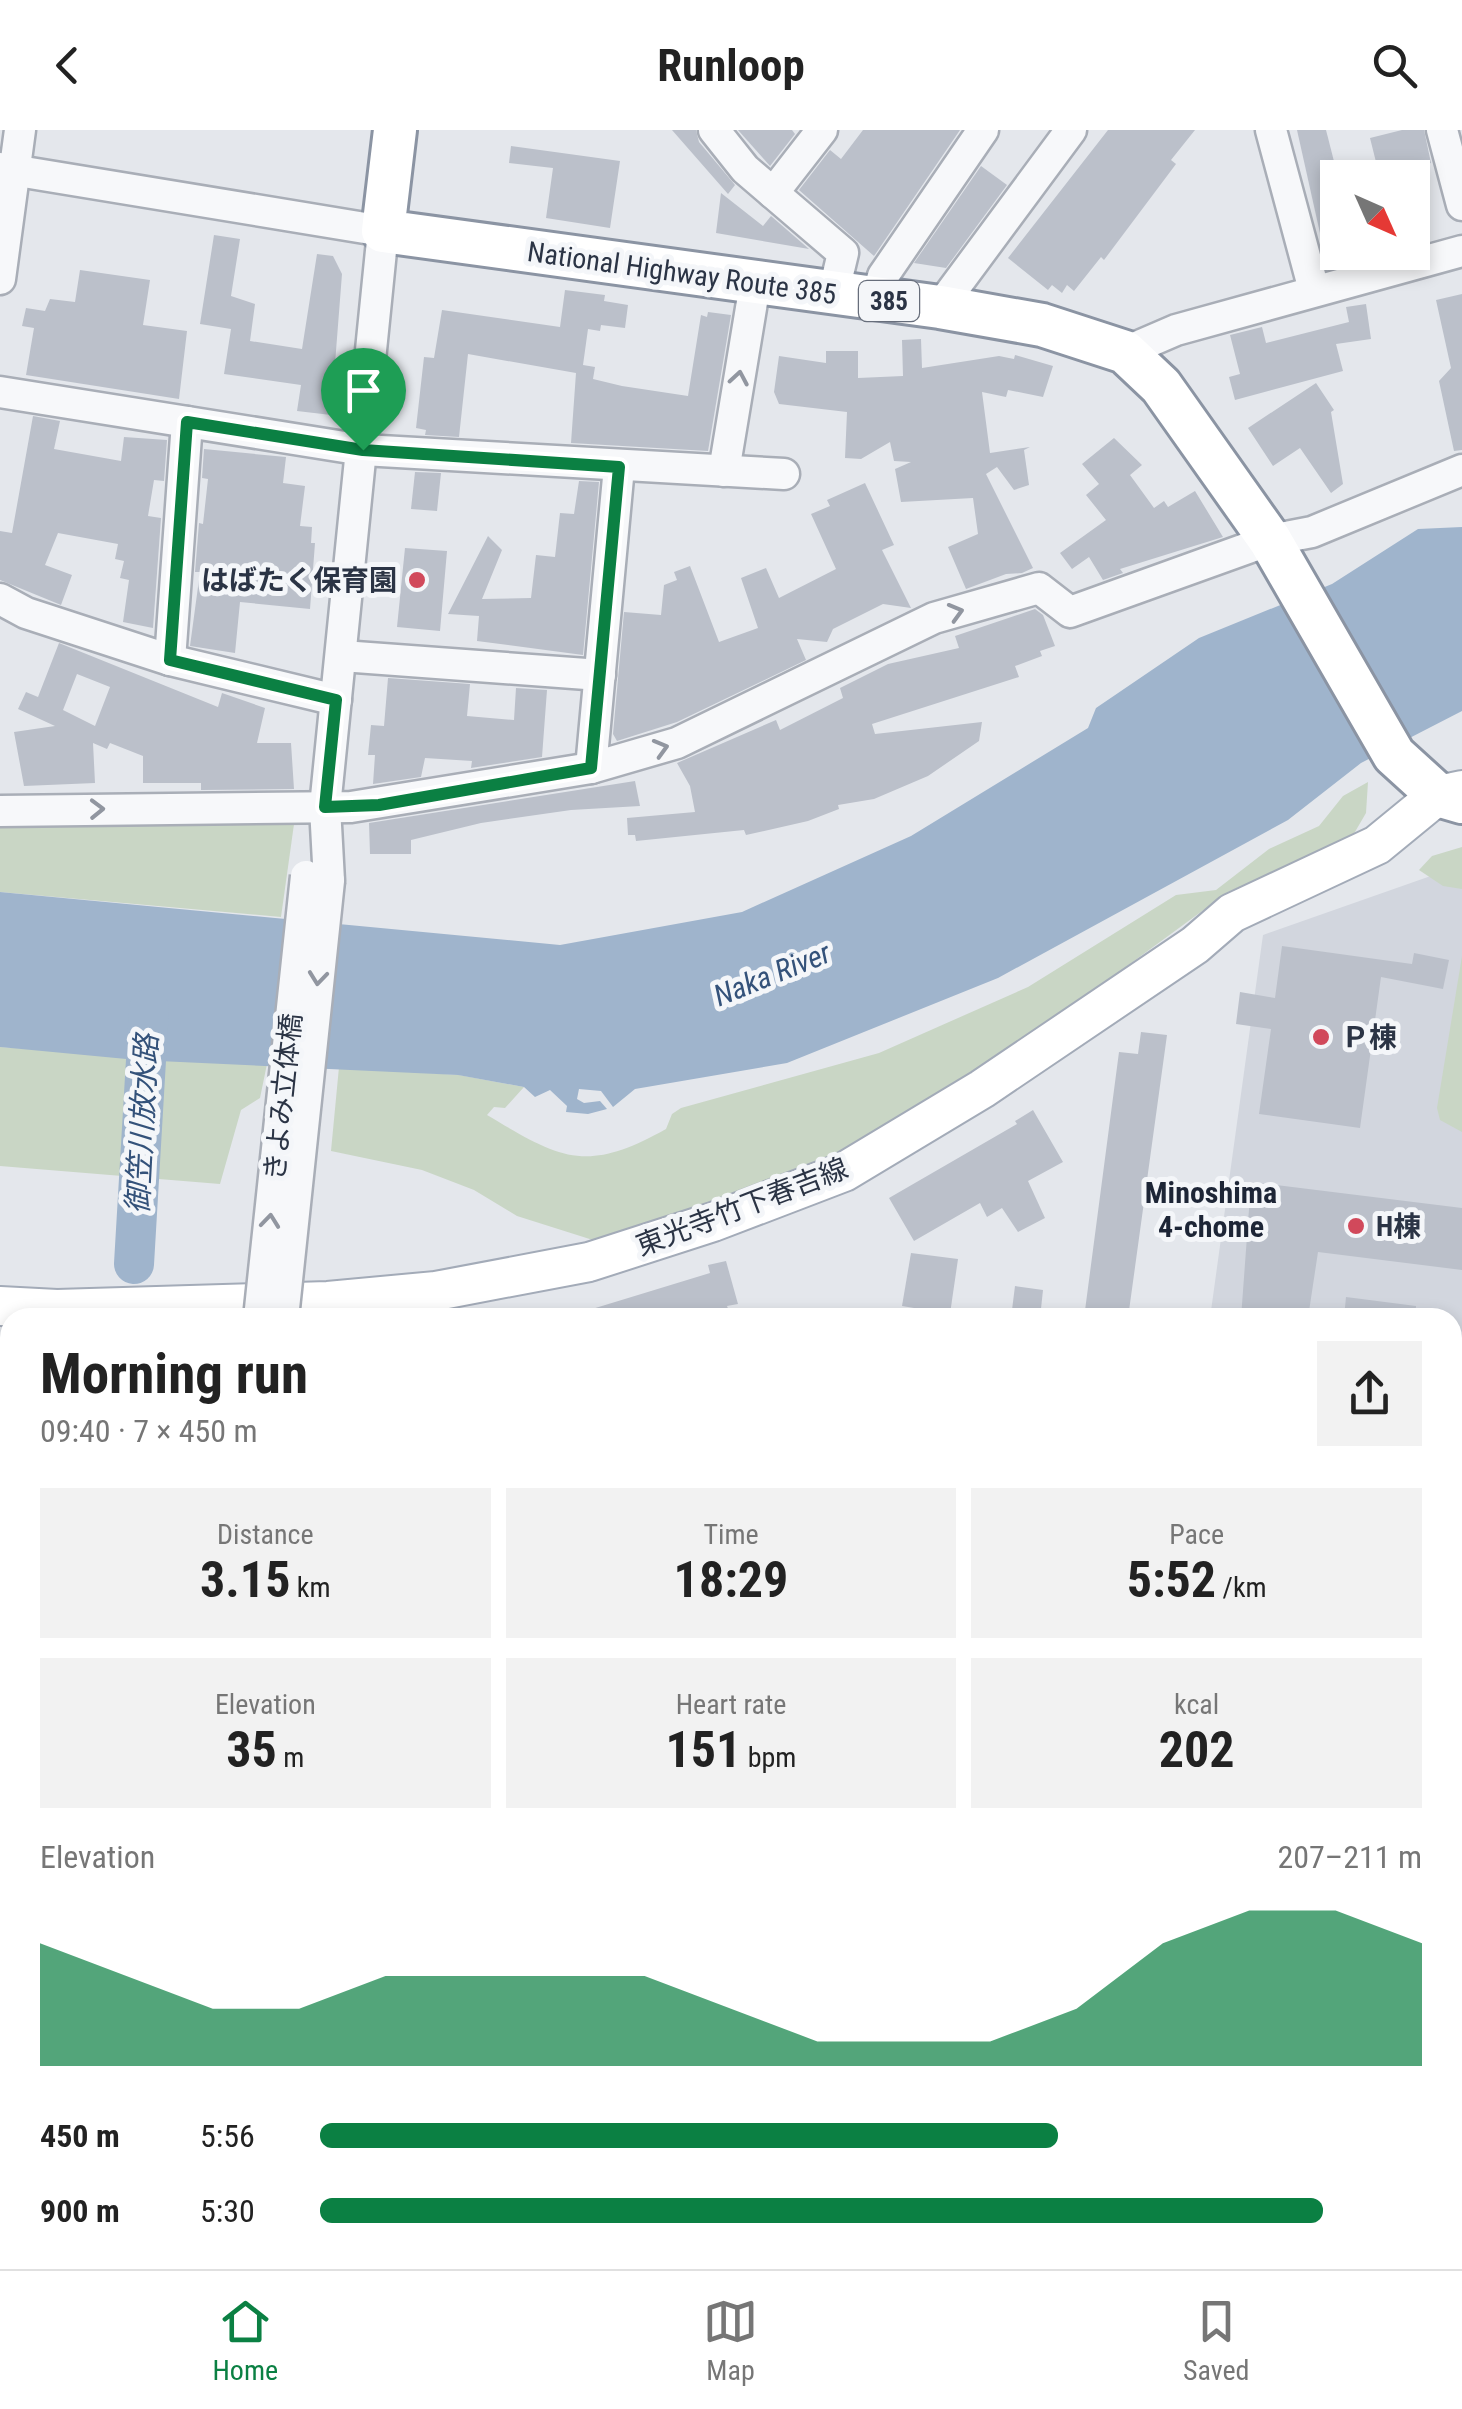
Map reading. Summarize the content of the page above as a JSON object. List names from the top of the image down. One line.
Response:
{"streets":{"highway":["National Highway Route 385","385"],"main road":["東光寺竹下春吉線"],"street":["きよみ立体橋"]},"crossings":[["National Highway Route 385","東光寺竹下春吉線"]],"districts":["Minoshima 4-chome"],"water":["Naka River","御笠川放水路"],"places":["はばたく保育園","Ｐ棟","H棟"],"north":"bottom right","page":{"header":"Runloop","heading":["Morning run","09:40 · 7 × 450 m"],"stats":[["Distance","3.15 km"],["Time","18:29"],["Pace","5:52 /km"],["Elevation","35 m"],["Heart rate","151 bpm"],["kcal","202"]],"chart":["Elevation","207–211 m"],"list":[{"name":"450 m","note":"5:56"},{"name":"900 m","note":"5:30"}],"tabs":["Home","Map","Saved"]}}
